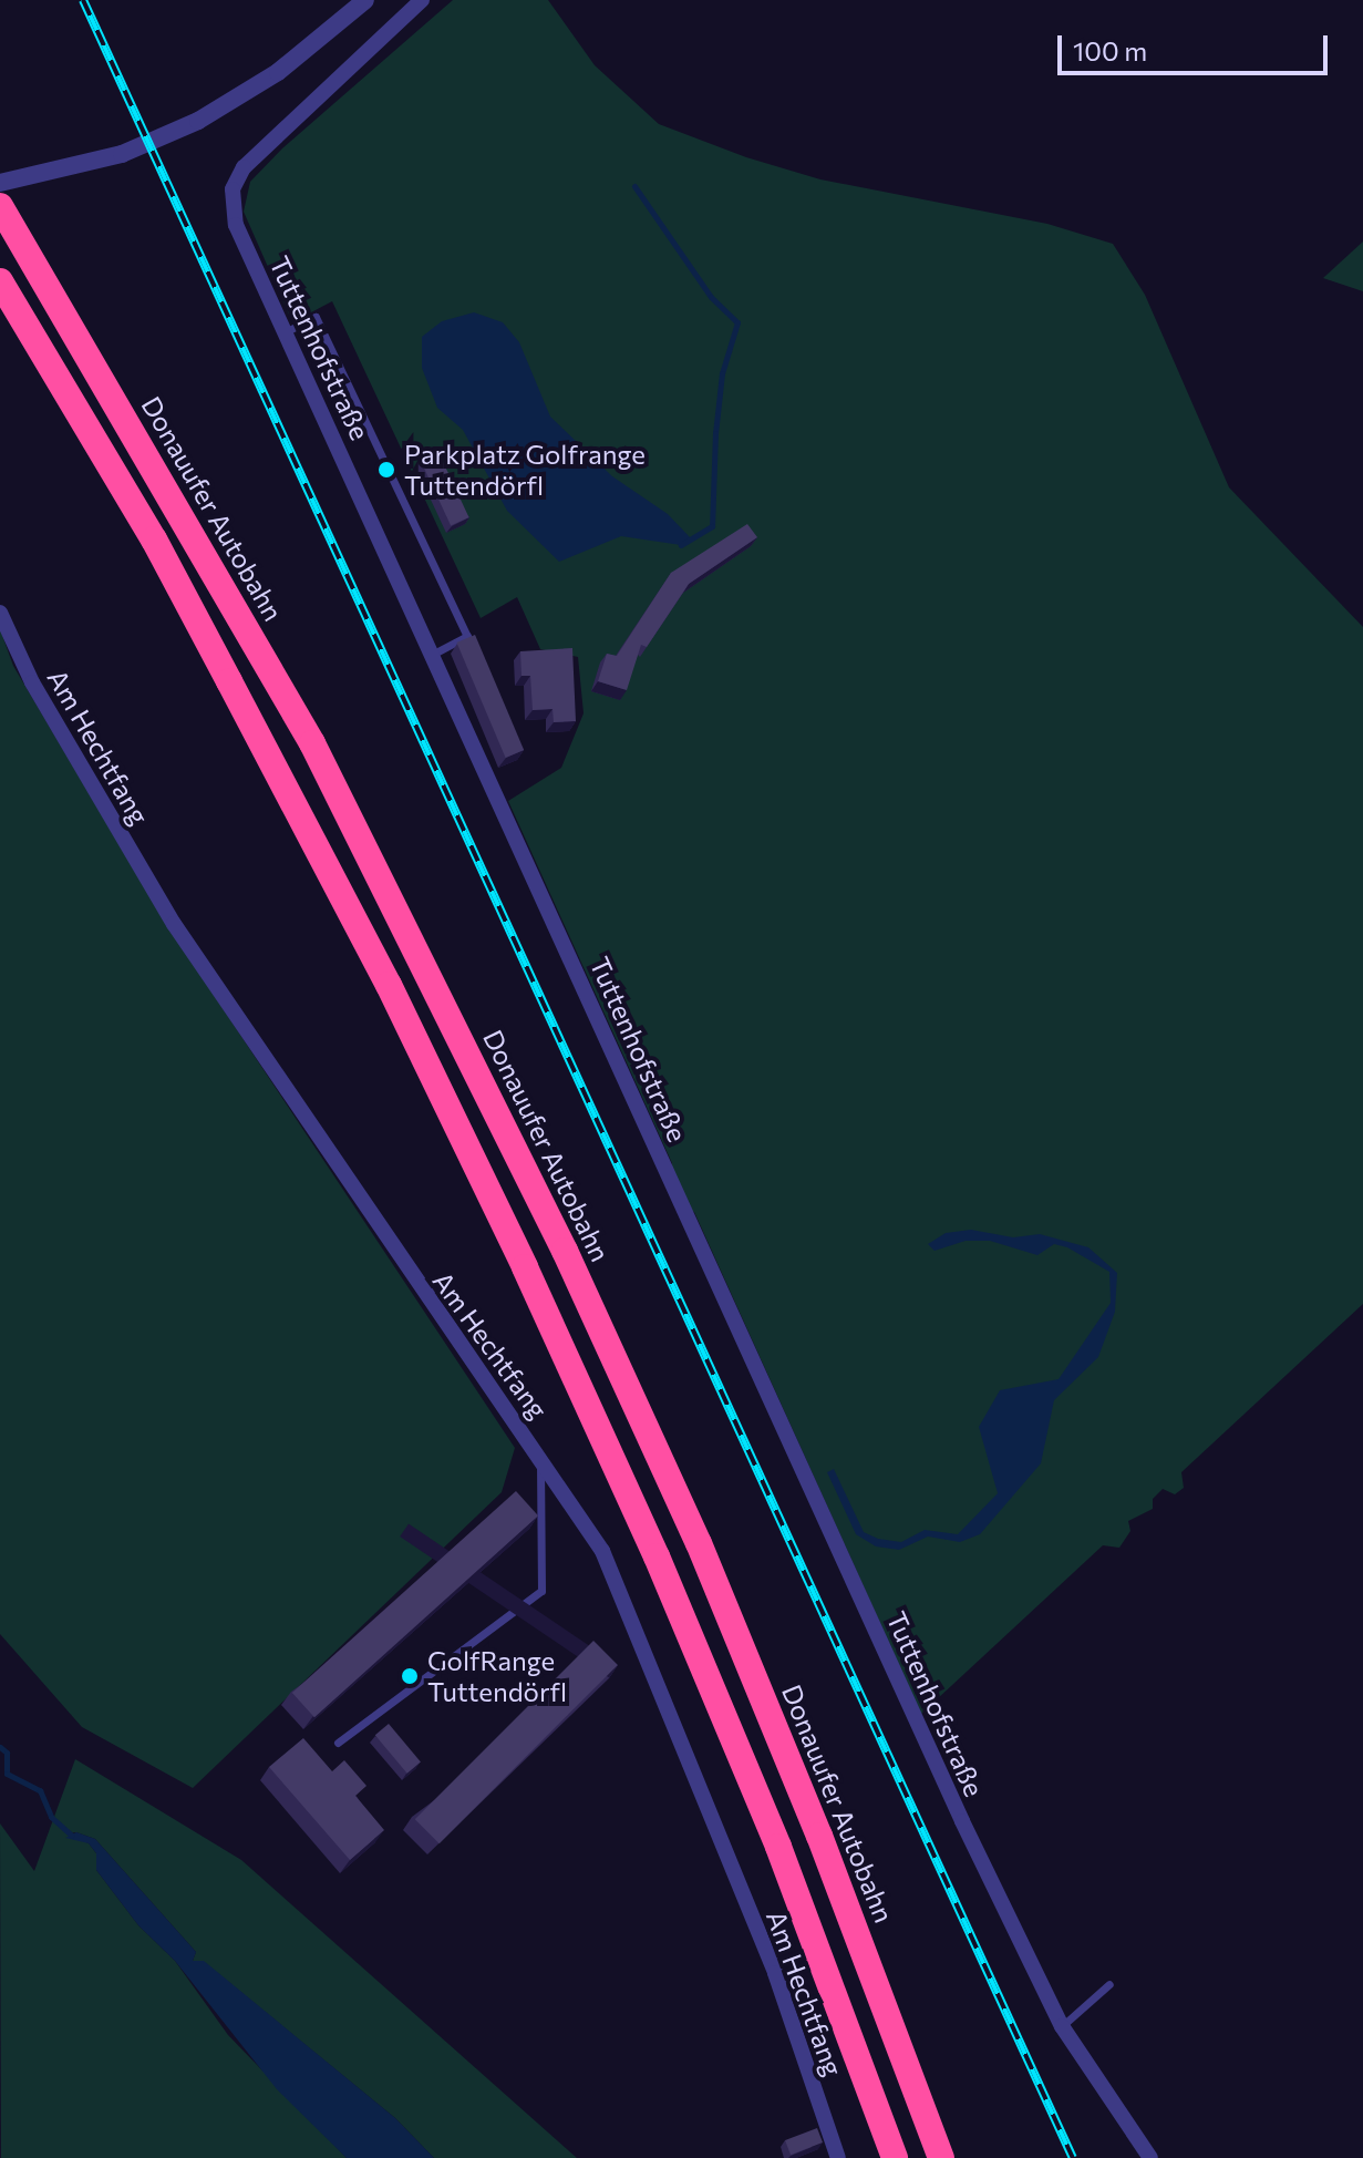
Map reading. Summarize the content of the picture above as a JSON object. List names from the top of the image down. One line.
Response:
{"streets":{"highway":["Donauufer Autobahn"],"street":["Tuttenhofstraße","Am Hechtfang"]},"places":["Parkplatz Golfrange Tuttendörfl","GolfRange Tuttendörfl"],"scale_bar":"100 m"}
